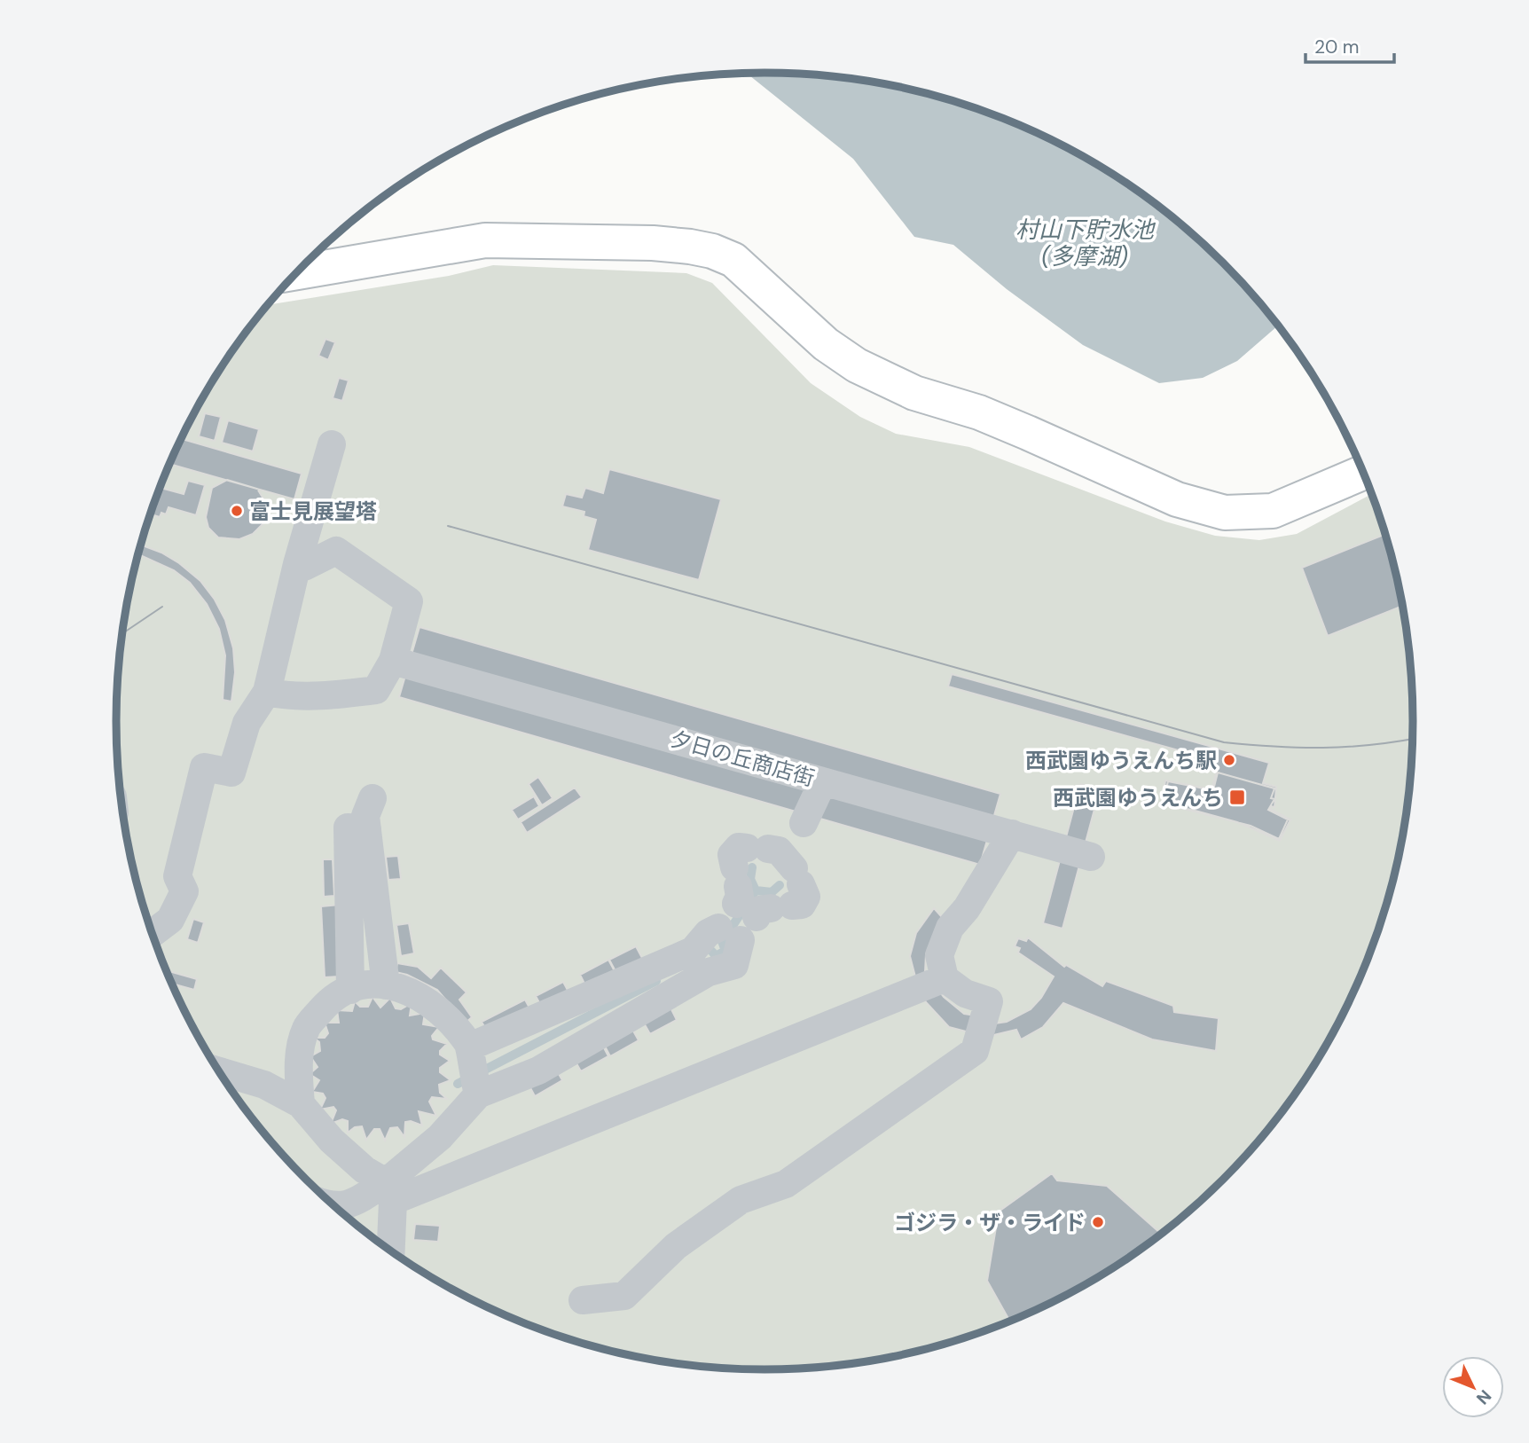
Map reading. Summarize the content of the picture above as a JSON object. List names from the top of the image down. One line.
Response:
{"streets":{"street":["夕日の丘商店街"]},"water":["村山下貯水池 (多摩湖)"],"places":{"other":["富士見展望塔","西武園ゆうえんち駅","ゴジラ・ザ・ライド"],"transit":["西武園ゆうえんち"]},"scale_bar":"20 m","north":"bottom right"}
